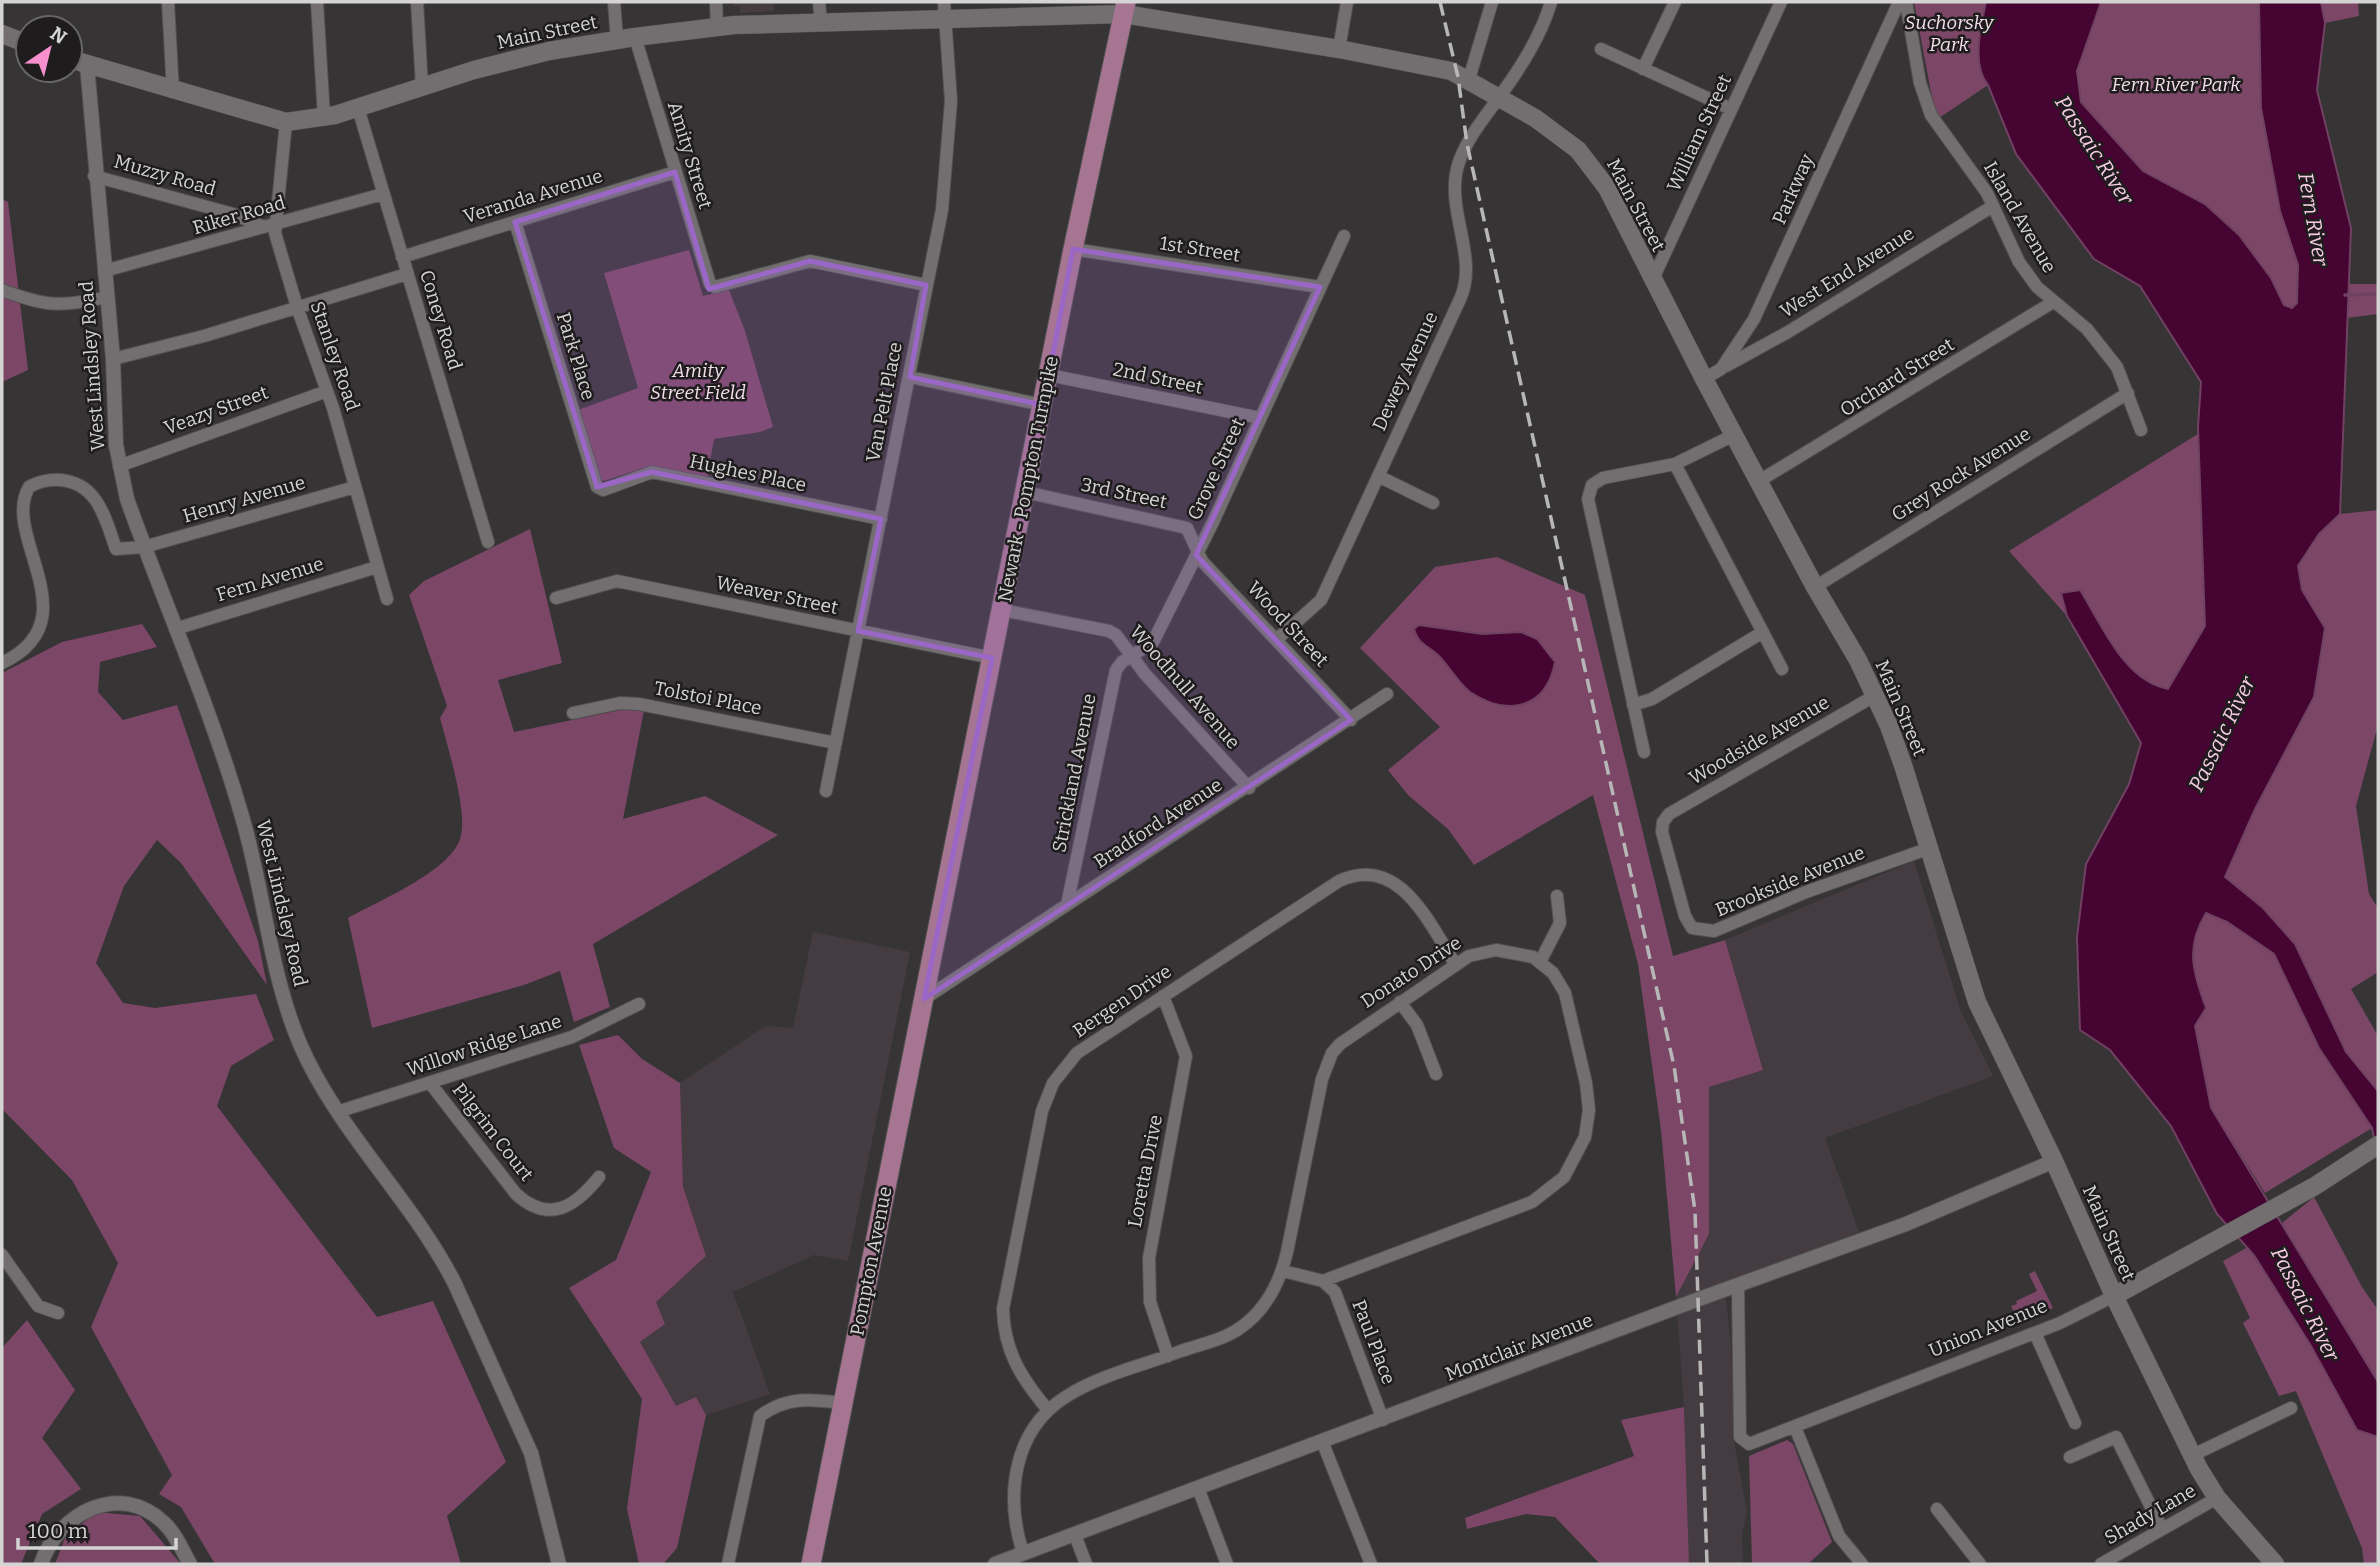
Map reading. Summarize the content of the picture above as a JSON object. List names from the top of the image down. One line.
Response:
{"streets":{"main road":["Main Street","Newark - Pompton Turnpike","Pompton Avenue","Union Avenue"],"street":["William Street","Amity Street","Muzzy Road","Parkway","Veranda Avenue","Riker Road","Island Avenue","1st Street","West End Avenue","Coney Road","Stanley Road","Park Place","West Lindsley Road","Dewey Avenue","Orchard Street","2nd Street","Van Pelt Place","Veazy Street","Grove Street","Hughes Place","Grey Rock Avenue","3rd Street","Henry Avenue","Fern Avenue","Weaver Street","Wood Street","Woodhull Avenue","Tolstoi Place","Woodside Avenue","Strickland Avenue","Bradford Avenue","Brookside Avenue","Donato Drive","Bergen Drive","Willow Ridge Lane","Pilgrim Court","Loretta Drive","Paul Place","Montclair Avenue","Shady Lane"]},"crossings":[["Main Street","William Street"],["Main Street","Amity Street"],["Main Street","Parkway"],["Main Street","Coney Road"],["Main Street","Stanley Road"],["Main Street","Dewey Avenue"],["Main Street","Orchard Street"],["Main Street","Van Pelt Place"],["Main Street","Grey Rock Avenue"],["Main Street","Newark - Pompton Turnpike"],["Main Street","Woodside Avenue"],["Main Street","Brookside Avenue"],["Main Street","Union Avenue"],["Main Street","Montclair Avenue"],["Main Street","Shady Lane"],["Amity Street","Veranda Avenue"],["Amity Street","Van Pelt Place"],["Muzzy Road","Riker Road"],["Muzzy Road","Stanley Road"],["Muzzy Road","West Lindsley Road"],["Parkway","West End Avenue"],["Veranda Avenue","Coney Road"],["Veranda Avenue","Park Place"],["Riker Road","Coney Road"],["Riker Road","Stanley Road"],["Riker Road","West Lindsley Road"],["Island Avenue","West End Avenue"],["Island Avenue","Orchard Street"],["Island Avenue","Grey Rock Avenue"],["1st Street","Grove Street"],["1st Street","Newark - Pompton Turnpike"],["Stanley Road","Veazy Street"],["Stanley Road","Henry Avenue"],["Stanley Road","Fern Avenue"],["Park Place","Hughes Place"],["West Lindsley Road","Veazy Street"],["West Lindsley Road","Henry Avenue"],["West Lindsley Road","Fern Avenue"],["West Lindsley Road","Willow Ridge Lane"],["Dewey Avenue","Wood Street"],["2nd Street","Grove Street"],["2nd Street","Newark - Pompton Turnpike"],["Van Pelt Place","Hughes Place"],["Van Pelt Place","Weaver Street"],["Van Pelt Place","Tolstoi Place"],["Grove Street","3rd Street"],["Grove Street","Wood Street"],["Grove Street","Woodhull Avenue"],["Grove Street","Strickland Avenue"],["Newark - Pompton Turnpike","3rd Street"],["Newark - Pompton Turnpike","Weaver Street"],["Newark - Pompton Turnpike","Woodhull Avenue"],["Newark - Pompton Turnpike","Pompton Avenue"],["3rd Street","Wood Street"],["Wood Street","Bradford Avenue"],["Woodhull Avenue","Strickland Avenue"],["Woodhull Avenue","Bradford Avenue"],["Woodside Avenue","Brookside Avenue"],["Strickland Avenue","Bradford Avenue"],["Bradford Avenue","Pompton Avenue"],["Donato Drive","Bergen Drive"],["Donato Drive","Loretta Drive"],["Donato Drive","Montclair Avenue"],["Bergen Drive","Loretta Drive"],["Willow Ridge Lane","Pilgrim Court"],["Union Avenue","Montclair Avenue"],["Paul Place","Montclair Avenue"]],"water":["Passaic River","Fern River"],"parks":["Suchorsky Park","Fern River Park","Amity Street Field"],"scale_bar":"100 m","north":"top right"}
